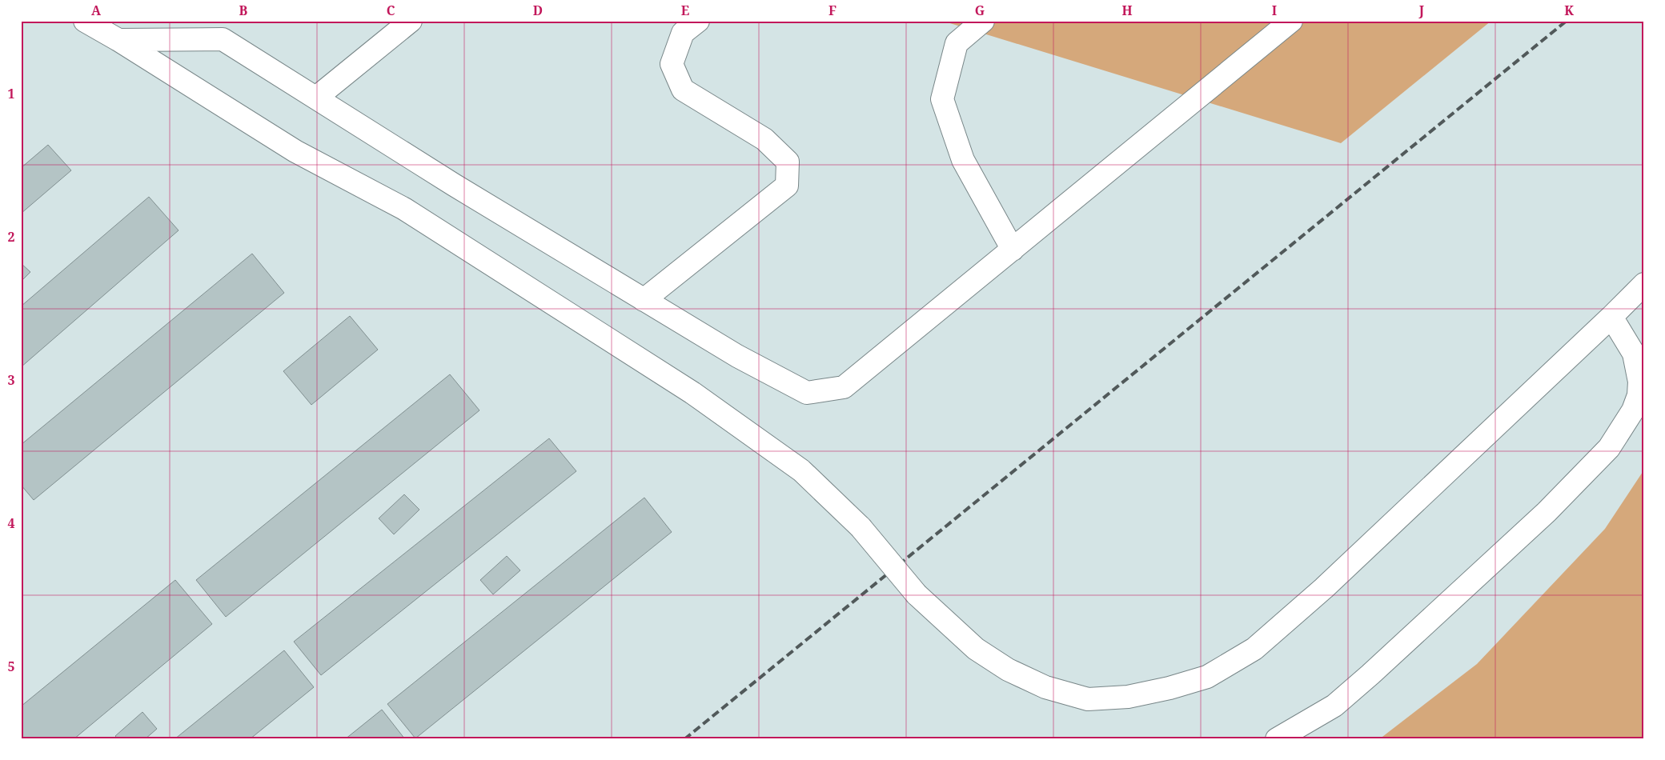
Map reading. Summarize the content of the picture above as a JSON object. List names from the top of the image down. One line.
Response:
{"grid":{"columns":["A","B","C","D","E","F","G","H","I","J","K"],"rows":["1","2","3","4","5"]}}
